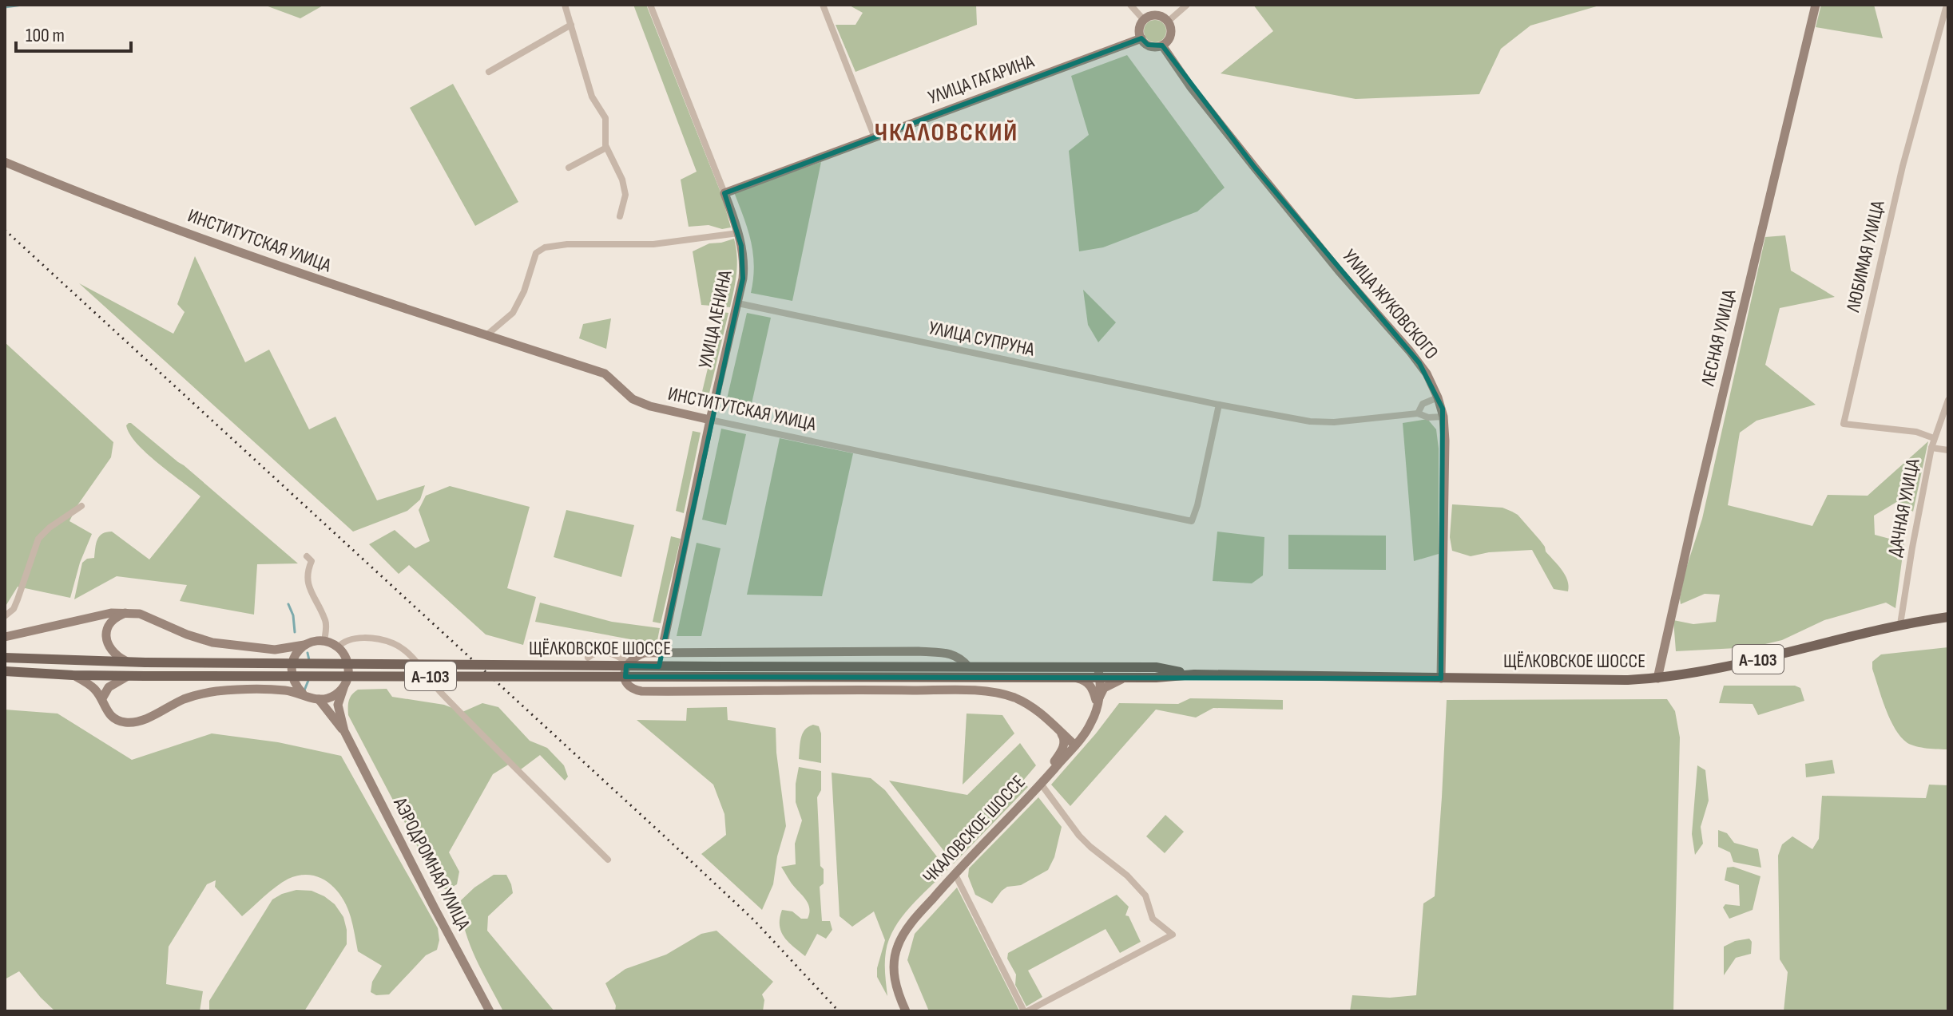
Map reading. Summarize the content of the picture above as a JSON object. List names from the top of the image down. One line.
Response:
{"streets":{"main road":["ЩЁЛКОВСКОЕ ШОССЕ","А-103"],"street":["УЛИЦА ГАГАРИНА","ИНСТИТУТСКАЯ УЛИЦА","ЛЮБИМАЯ УЛИЦА","УЛИЦА ЖУКОВСКОГО","УЛИЦА ЛЕНИНА","ЛЕСНАЯ УЛИЦА","УЛИЦА СУПРУНА","ДАЧНАЯ УЛИЦА","ЧКАЛОВСКОЕ ШОССЕ","АЭРОДРОМНАЯ УЛИЦА"]},"crossings":[["УЛИЦА ГАГАРИНА","УЛИЦА ЖУКОВСКОГО"],["УЛИЦА ГАГАРИНА","УЛИЦА ЛЕНИНА"],["ИНСТИТУТСКАЯ УЛИЦА","УЛИЦА ЛЕНИНА"],["ИНСТИТУТСКАЯ УЛИЦА","УЛИЦА СУПРУНА"],["ЛЮБИМАЯ УЛИЦА","ДАЧНАЯ УЛИЦА"],["УЛИЦА ЖУКОВСКОГО","ЩЁЛКОВСКОЕ ШОССЕ"],["УЛИЦА ЛЕНИНА","УЛИЦА СУПРУНА"],["УЛИЦА ЛЕНИНА","А-103"],["ЛЕСНАЯ УЛИЦА","ЩЁЛКОВСКОЕ ШОССЕ"],["ДАЧНАЯ УЛИЦА","ЩЁЛКОВСКОЕ ШОССЕ"],["ЩЁЛКОВСКОЕ ШОССЕ","А-103"],["ЩЁЛКОВСКОЕ ШОССЕ","ЧКАЛОВСКОЕ ШОССЕ"]],"districts":["ЧКАЛОВСКИЙ"],"scale_bar":"100 m"}
